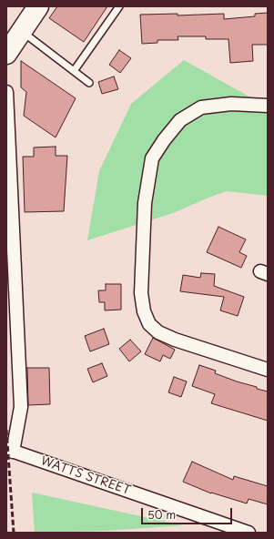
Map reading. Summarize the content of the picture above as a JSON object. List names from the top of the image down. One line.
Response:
{"streets":{"street":["WATTS STREET"]},"scale_bar":"50 m"}
